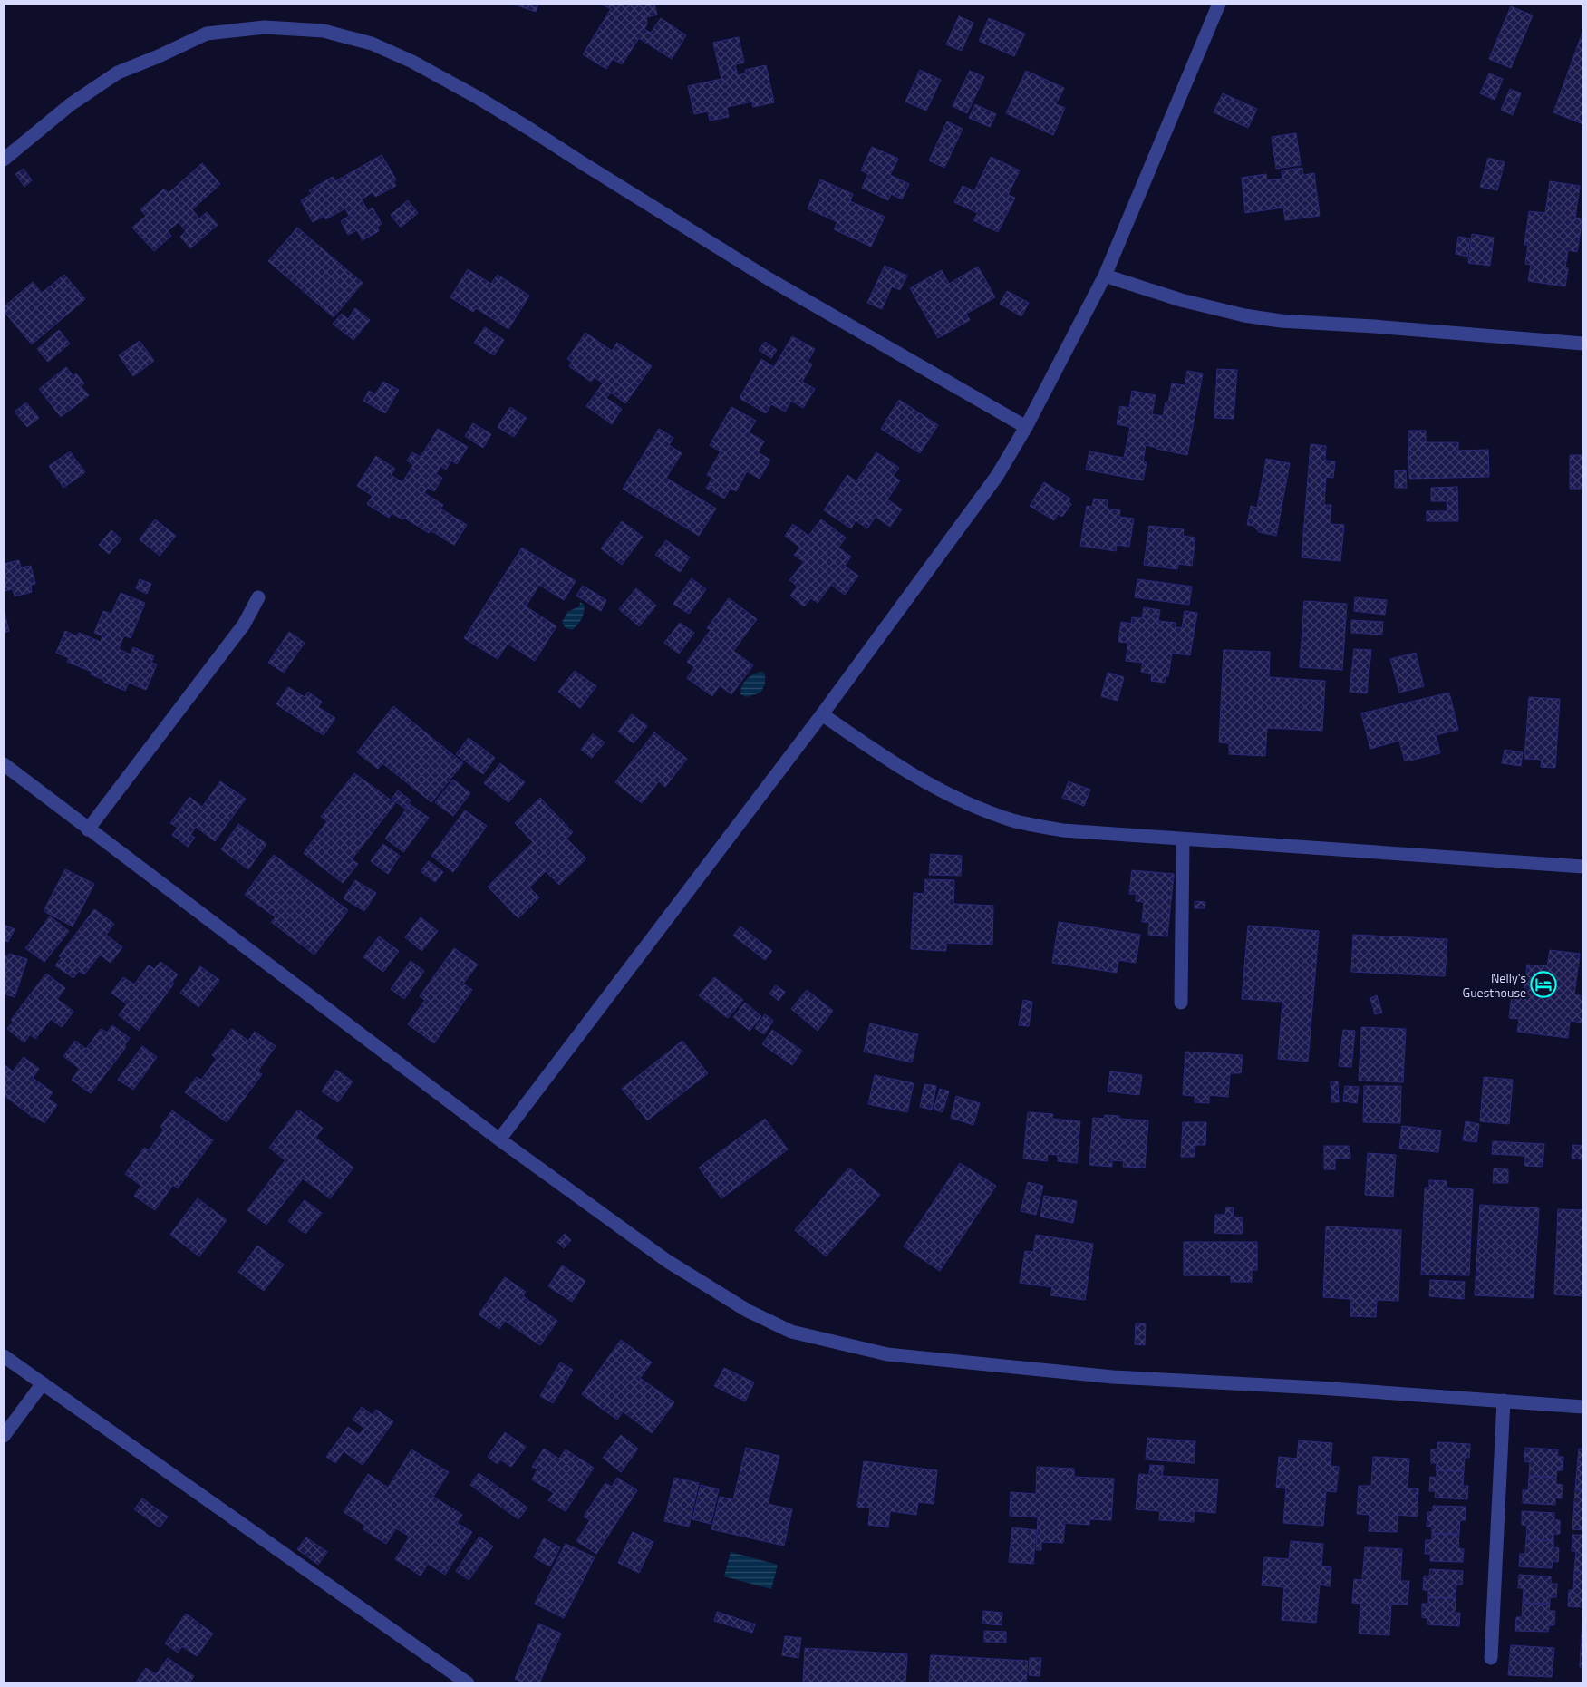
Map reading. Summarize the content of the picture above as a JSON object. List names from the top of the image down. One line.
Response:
{"places":{"hotel":["Nelly's Guesthouse"]}}
